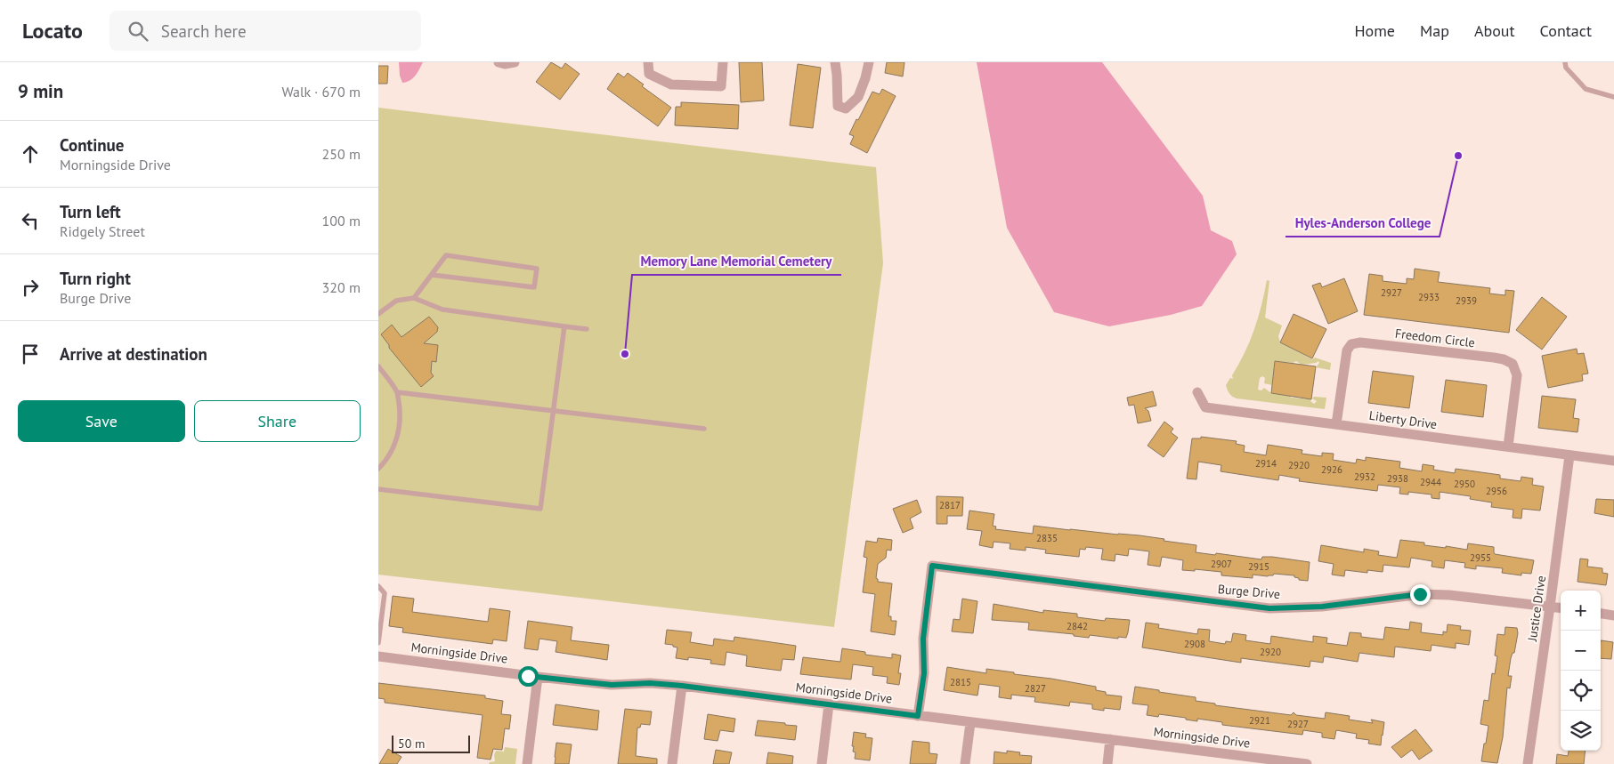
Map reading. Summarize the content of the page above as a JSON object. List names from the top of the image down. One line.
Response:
{"streets":{"street":["Freedom Circle","Liberty Drive","Burge Drive","Justice Drive","Morningside Drive"]},"crossings":[["Freedom Circle","Liberty Drive"],["Liberty Drive","Justice Drive"],["Burge Drive","Justice Drive"],["Burge Drive","Morningside Drive"]],"places":["Hyles-Anderson College","Memory Lane Memorial Cemetery"],"house_numbers":["2927","2933","2939","2914","2920","2926","2932","2938","2944","2950","2956","2817","2835","2955","2907","2915","2842","2908","2920","2815","2827","2921","2927"],"scale_bar":"50 m","page":{"header":"Locato","search":"Search here","nav":["Home","Map","About","Contact"],"heading":["9 min","Walk · 670 m"],"list":[["Continue","Morningside Drive","250 m"],["Turn left","Ridgely Street","100 m"],["Turn right","Burge Drive","320 m"],"Arrive at destination"],"buttons":["Save","Share"],"map_buttons":["+","−"],"scale":"50 m"}}
